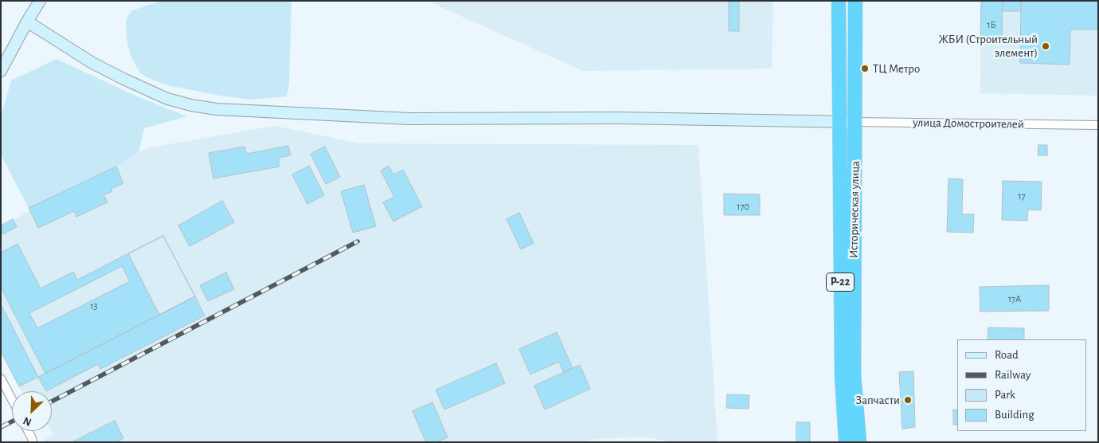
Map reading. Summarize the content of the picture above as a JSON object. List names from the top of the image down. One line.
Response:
{"streets":{"highway":["Историческая улица","Р-22"],"main road":["улица Домостроителей"]},"crossings":[["улица Домостроителей","Историческая улица"]],"places":["ЖБИ (Строительный элемент)","ТЦ Метро","Запчасти"],"house_numbers":["1Б","17","170","17А","13"],"legend":["Road","Railway","Park","Building"],"north":"bottom left"}
